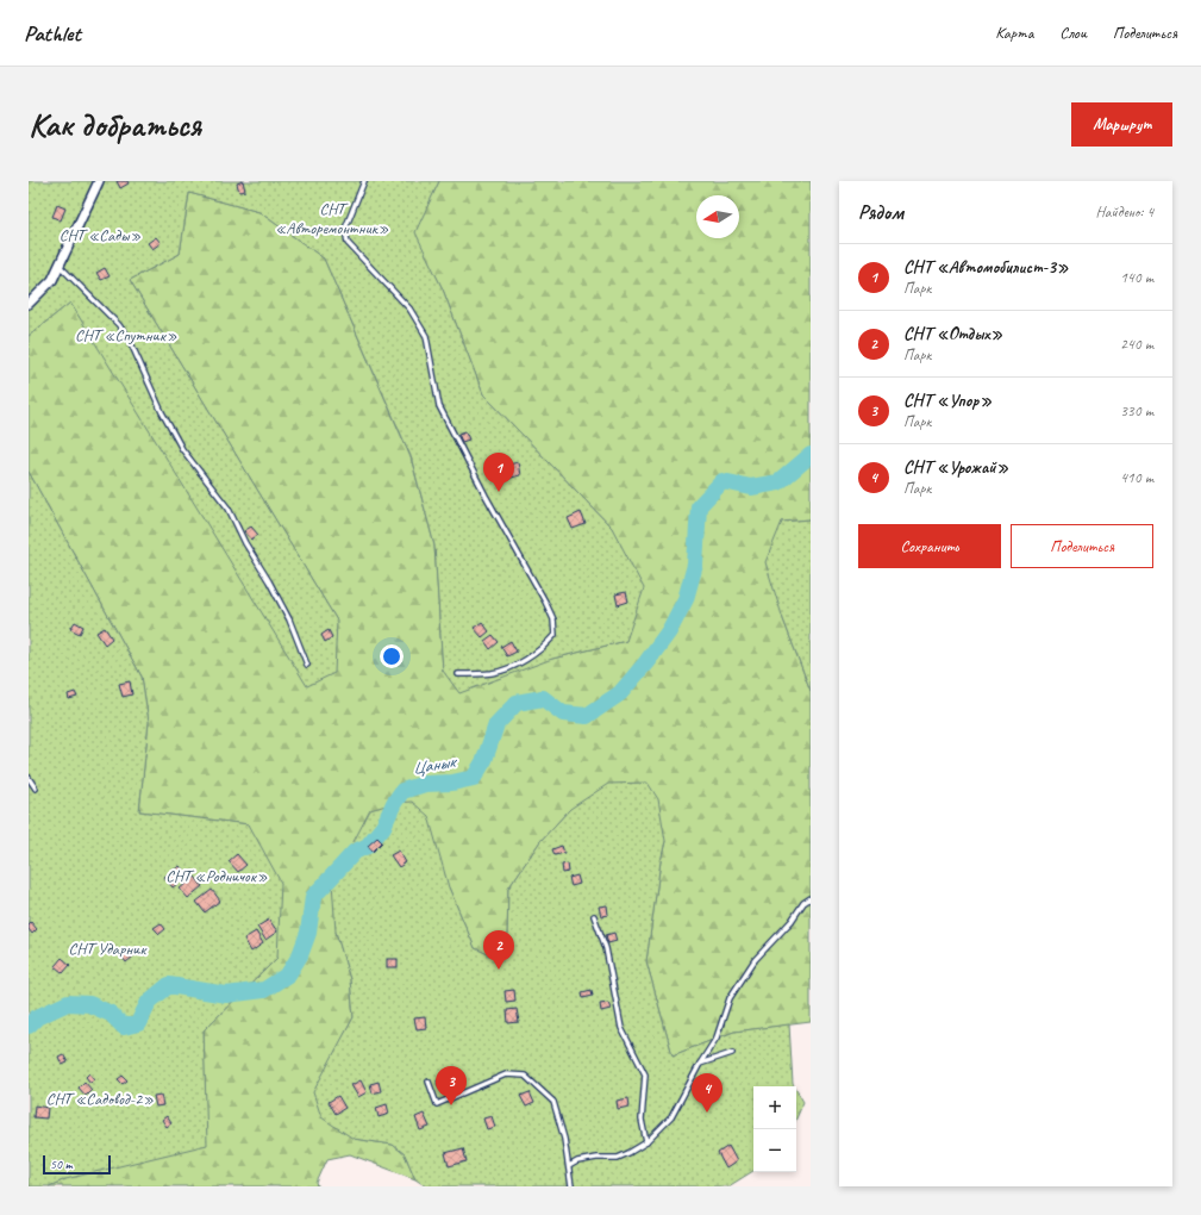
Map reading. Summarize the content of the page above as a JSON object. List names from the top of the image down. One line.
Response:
{"water":["Цанык"],"parks":["СНТ «Авторемонтник»","СНТ «Сады»","СНТ «Спутник»","СНТ «Родничок»","СНТ Ударник","СНТ «Садовод-2»"],"scale_bar":"50 m","north":"left","page":{"header":"Pathlet","nav":["Карта","Слои","Поделиться"],"buttons":["Маршрут",["Сохранить","Поделиться"]],"title":"Как добраться","heading":["Рядом","Найдено: 4"],"list":[{"mark":"1","name":"СНТ «Автомобилист-3»","note":"Парк","value":"140 m"},{"mark":"2","name":"СНТ «Отдых»","note":"Парк","value":"240 m"},{"mark":"3","name":"СНТ «Упор»","note":"Парк","value":"330 m"},{"mark":"4","name":"СНТ «Урожай»","note":"Парк","value":"410 m"}],"pins":["1","2","3","4"],"map_buttons":["+","−"],"scale":"50 m"}}
